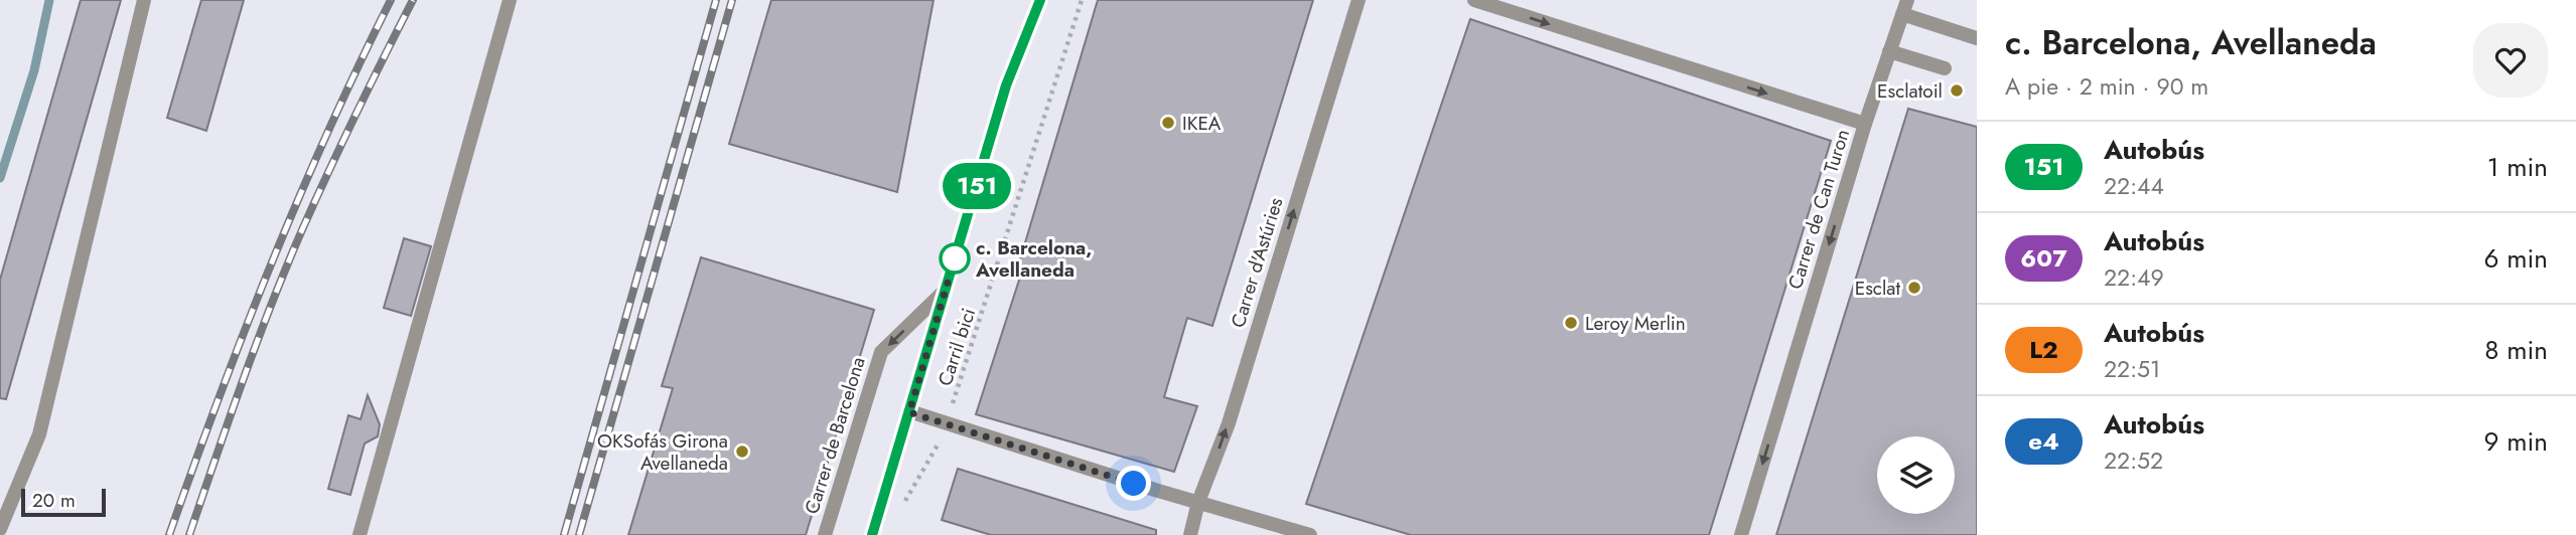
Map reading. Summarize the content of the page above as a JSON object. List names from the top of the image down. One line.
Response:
{"streets":{"main road":["Carrer de Barcelona"],"street":["Carrer de Can Turon","Carrer d'Astúries"],"path":["Carril bici"]},"one_way":["Carrer d'Astúries"],"places":["Esclatoil","IKEA","c. Barcelona, Avellaneda","Esclat","Leroy Merlin","OKSofás Girona Avellaneda"],"lines":["bus line 151"],"scale_bar":"20 m","page":{"on_map":"151","heading":["c. Barcelona, Avellaneda","A pie · 2 min · 90 m"],"list":[{"mark":"151","name":"Autobús","note":"22:44","value":"1 min"},{"mark":"607","name":"Autobús","note":"22:49","value":"6 min"},{"mark":"L2","name":"Autobús","note":"22:51","value":"8 min"},{"mark":"e4","name":"Autobús","note":"22:52","value":"9 min"}],"scale":"20 m"}}
